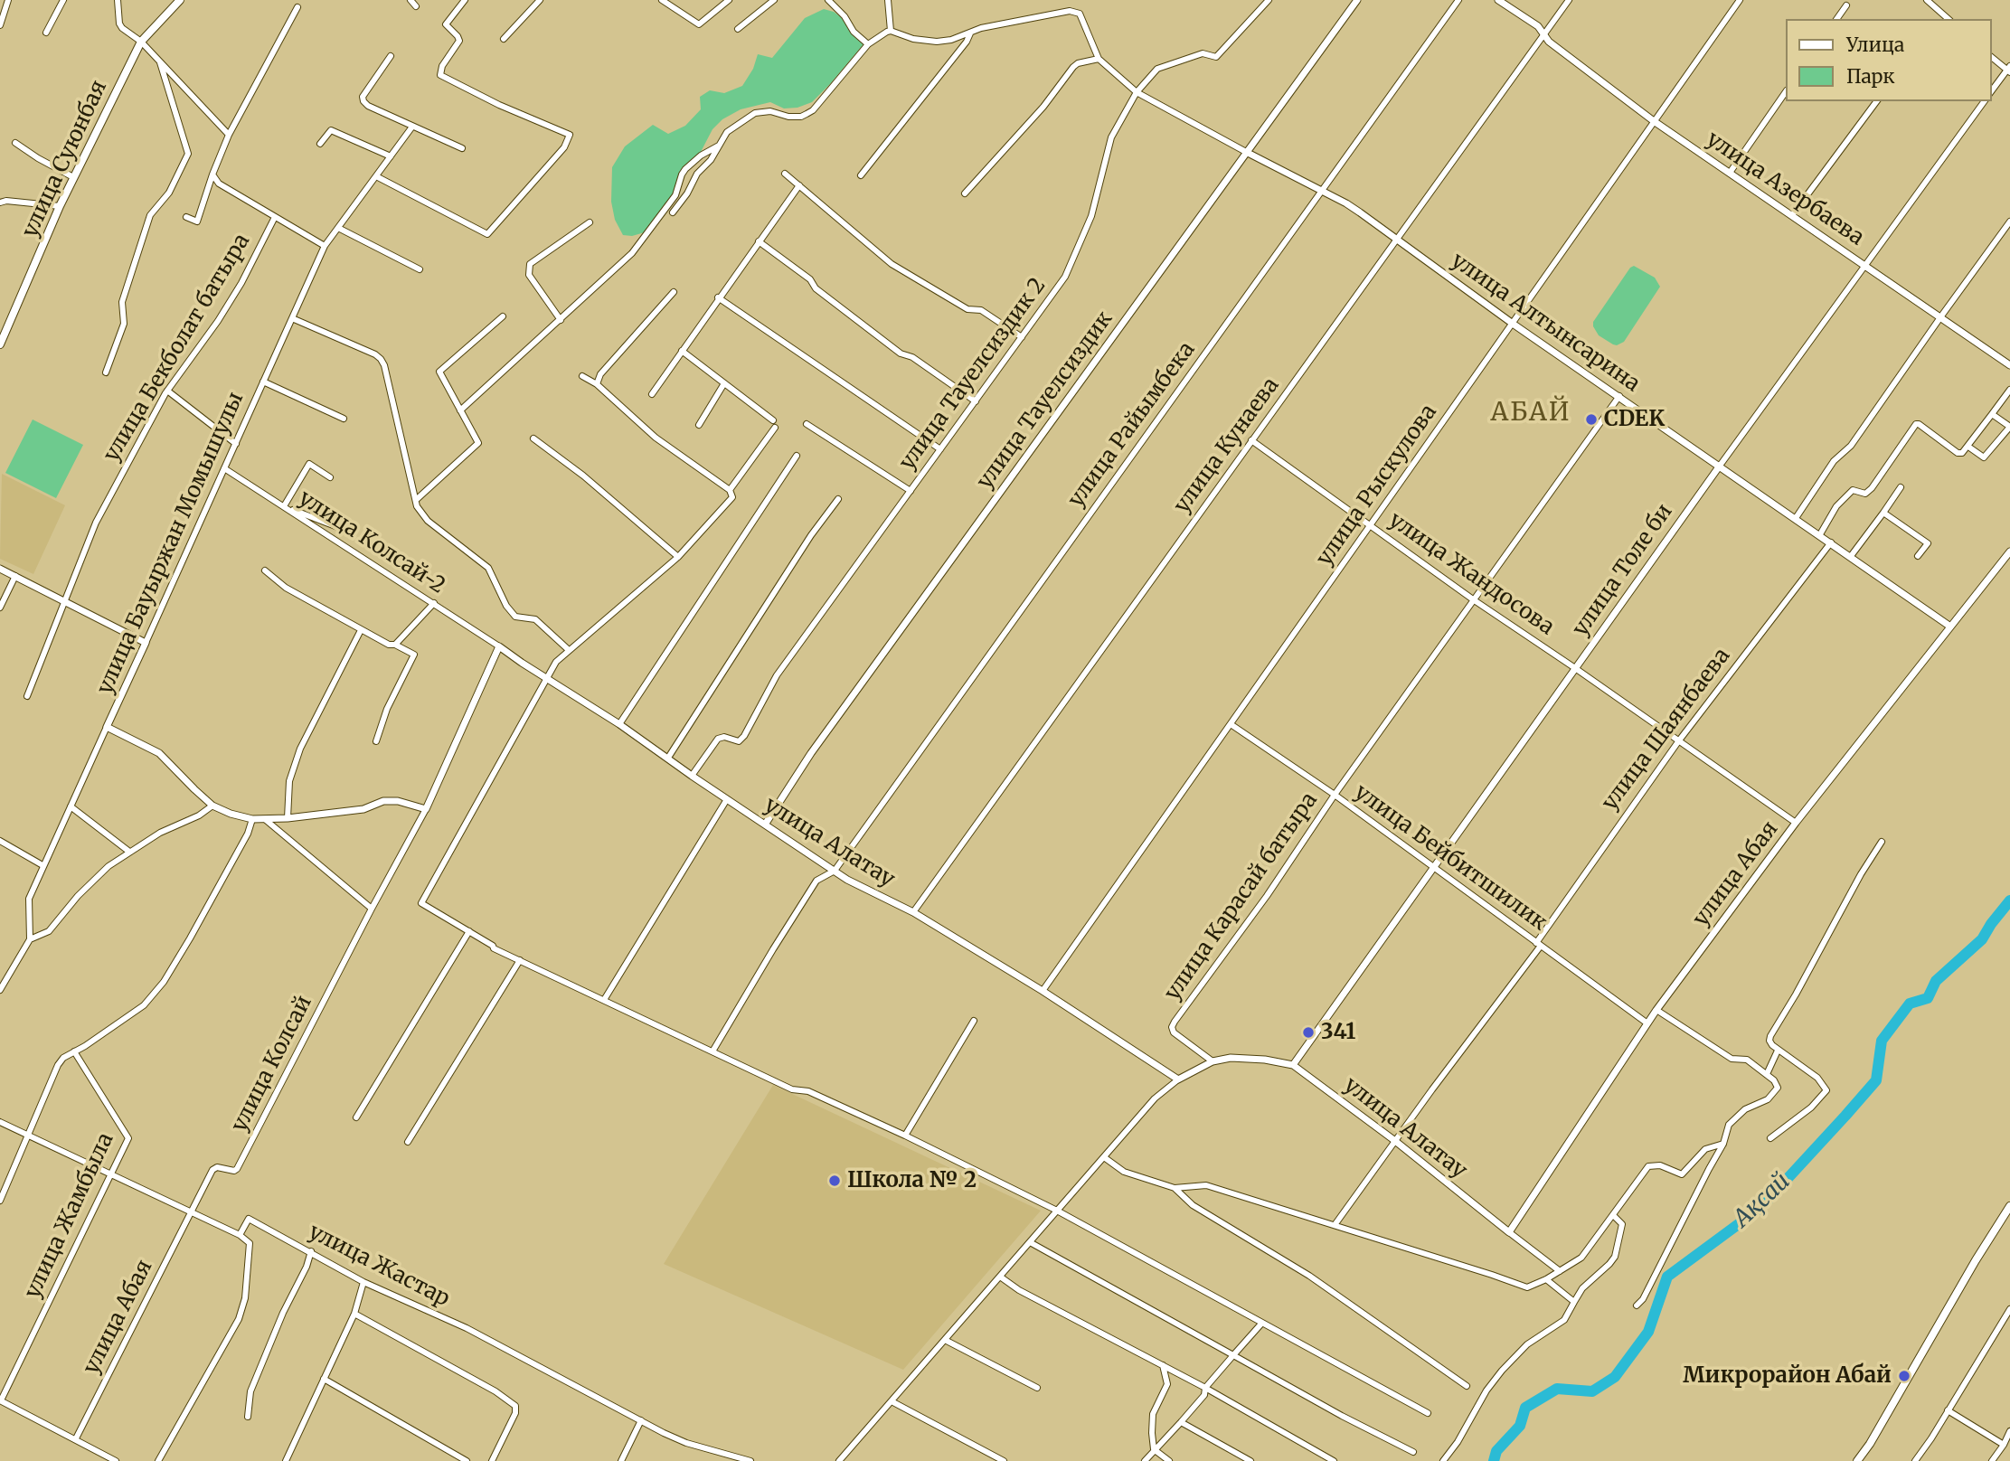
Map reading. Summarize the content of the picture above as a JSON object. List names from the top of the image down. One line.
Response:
{"streets":{"main road":["улица Суюнбая"],"street":["улица Азербаева","улица Алтынсарина","улица Бекболат батыра","улица Тауелсиздик 2","улица Тауелсиздик","улица Райымбека","улица Кунаева","улица Рыскулова","улица Колсай-2","улица Бауыржан Момышулы","улица Толе би","улица Жандосова","улица Шаянбаева","улица Алатау","улица Бейбитшилик","улица Абая","улица Карасай батыра","улица Колсай","улица Жамбыла","улица Жастар"]},"crossings":[["улица Азербаева","улица Кунаева"],["улица Азербаева","улица Рыскулова"],["улица Азербаева","улица Толе би"],["улица Алтынсарина","улица Тауелсиздик 2"],["улица Алтынсарина","улица Тауелсиздик"],["улица Алтынсарина","улица Райымбека"],["улица Алтынсарина","улица Кунаева"],["улица Алтынсарина","улица Рыскулова"],["улица Алтынсарина","улица Толе би"],["улица Алтынсарина","улица Шаянбаева"],["улица Алтынсарина","улица Абая"],["улица Алтынсарина","улица Карасай батыра"],["улица Тауелсиздик 2","улица Алатау"],["улица Тауелсиздик","улица Алатау"],["улица Райымбека","улица Алатау"],["улица Кунаева","улица Жандосова"],["улица Кунаева","улица Алатау"],["улица Рыскулова","улица Жандосова"],["улица Рыскулова","улица Алатау"],["улица Рыскулова","улица Бейбитшилик"],["улица Колсай-2","улица Бауыржан Момышулы"],["улица Колсай-2","улица Алатау"],["улица Колсай-2","улица Колсай"],["улица Толе би","улица Жандосова"],["улица Толе би","улица Алатау"],["улица Толе би","улица Бейбитшилик"],["улица Жандосова","улица Шаянбаева"],["улица Жандосова","улица Абая"],["улица Жандосова","улица Карасай батыра"],["улица Шаянбаева","улица Алатау"],["улица Шаянбаева","улица Бейбитшилик"],["улица Алатау","улица Абая"],["улица Алатау","улица Карасай батыра"],["улица Алатау","улица Колсай"],["улица Бейбитшилик","улица Абая"],["улица Бейбитшилик","улица Карасай батыра"],["улица Абая","улица Колсай"]],"districts":["АБАЙ"],"water":["Ақсай"],"places":["CDEK","341","Школа № 2","Микрорайон Абай"],"legend":["Улица","Парк"]}
